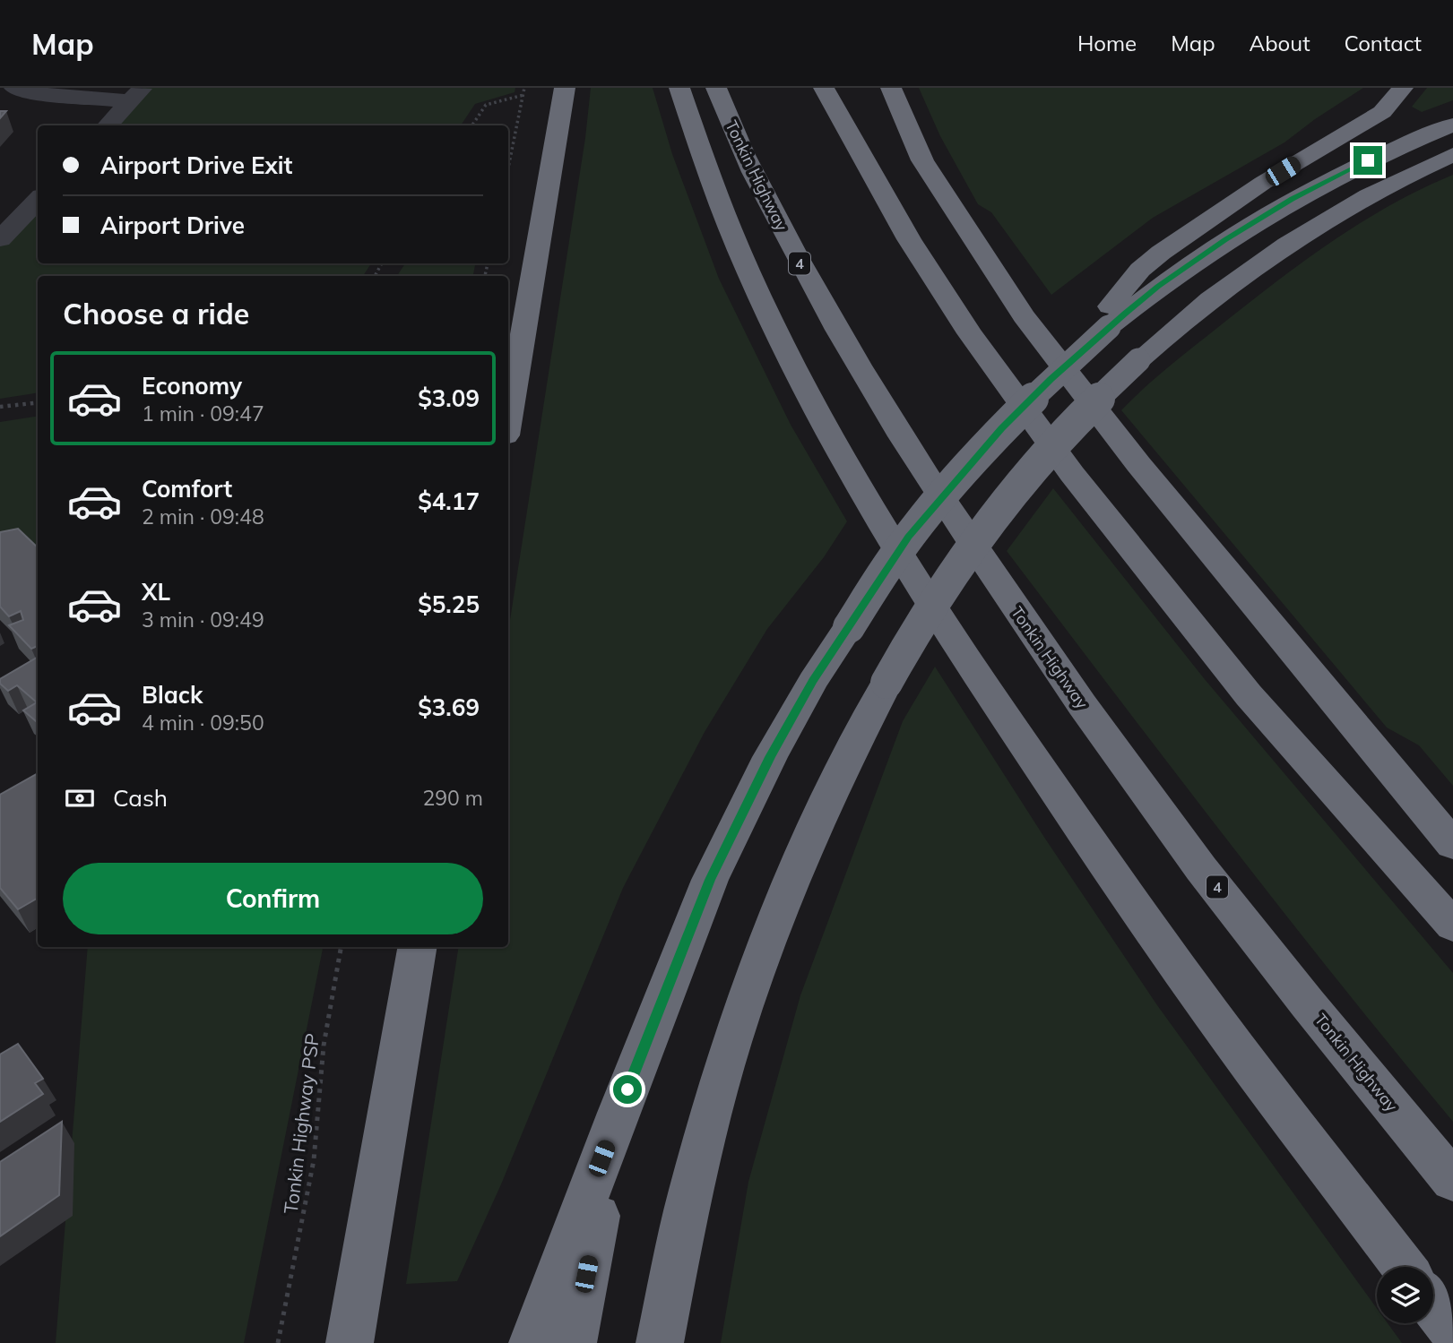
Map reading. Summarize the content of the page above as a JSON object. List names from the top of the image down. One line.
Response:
{"streets":{"highway":["Tonkin Highway","4"],"path":["Tonkin Highway PSP"]},"page":{"header":"Map","nav":["Home","Map","About","Contact"],"banner":["Airport Drive Exit","Airport Drive"],"heading":"Choose a ride","list":[{"name":"Economy","note":"1 min · 09:47","value":"$3.09"},{"name":"Comfort","note":"2 min · 09:48","value":"$4.17"},{"name":"XL","note":"3 min · 09:49","value":"$5.25"},{"name":"Black","note":"4 min · 09:50","value":"$3.69"}],"pay":["Cash","290 m"],"buttons":"Confirm"}}
